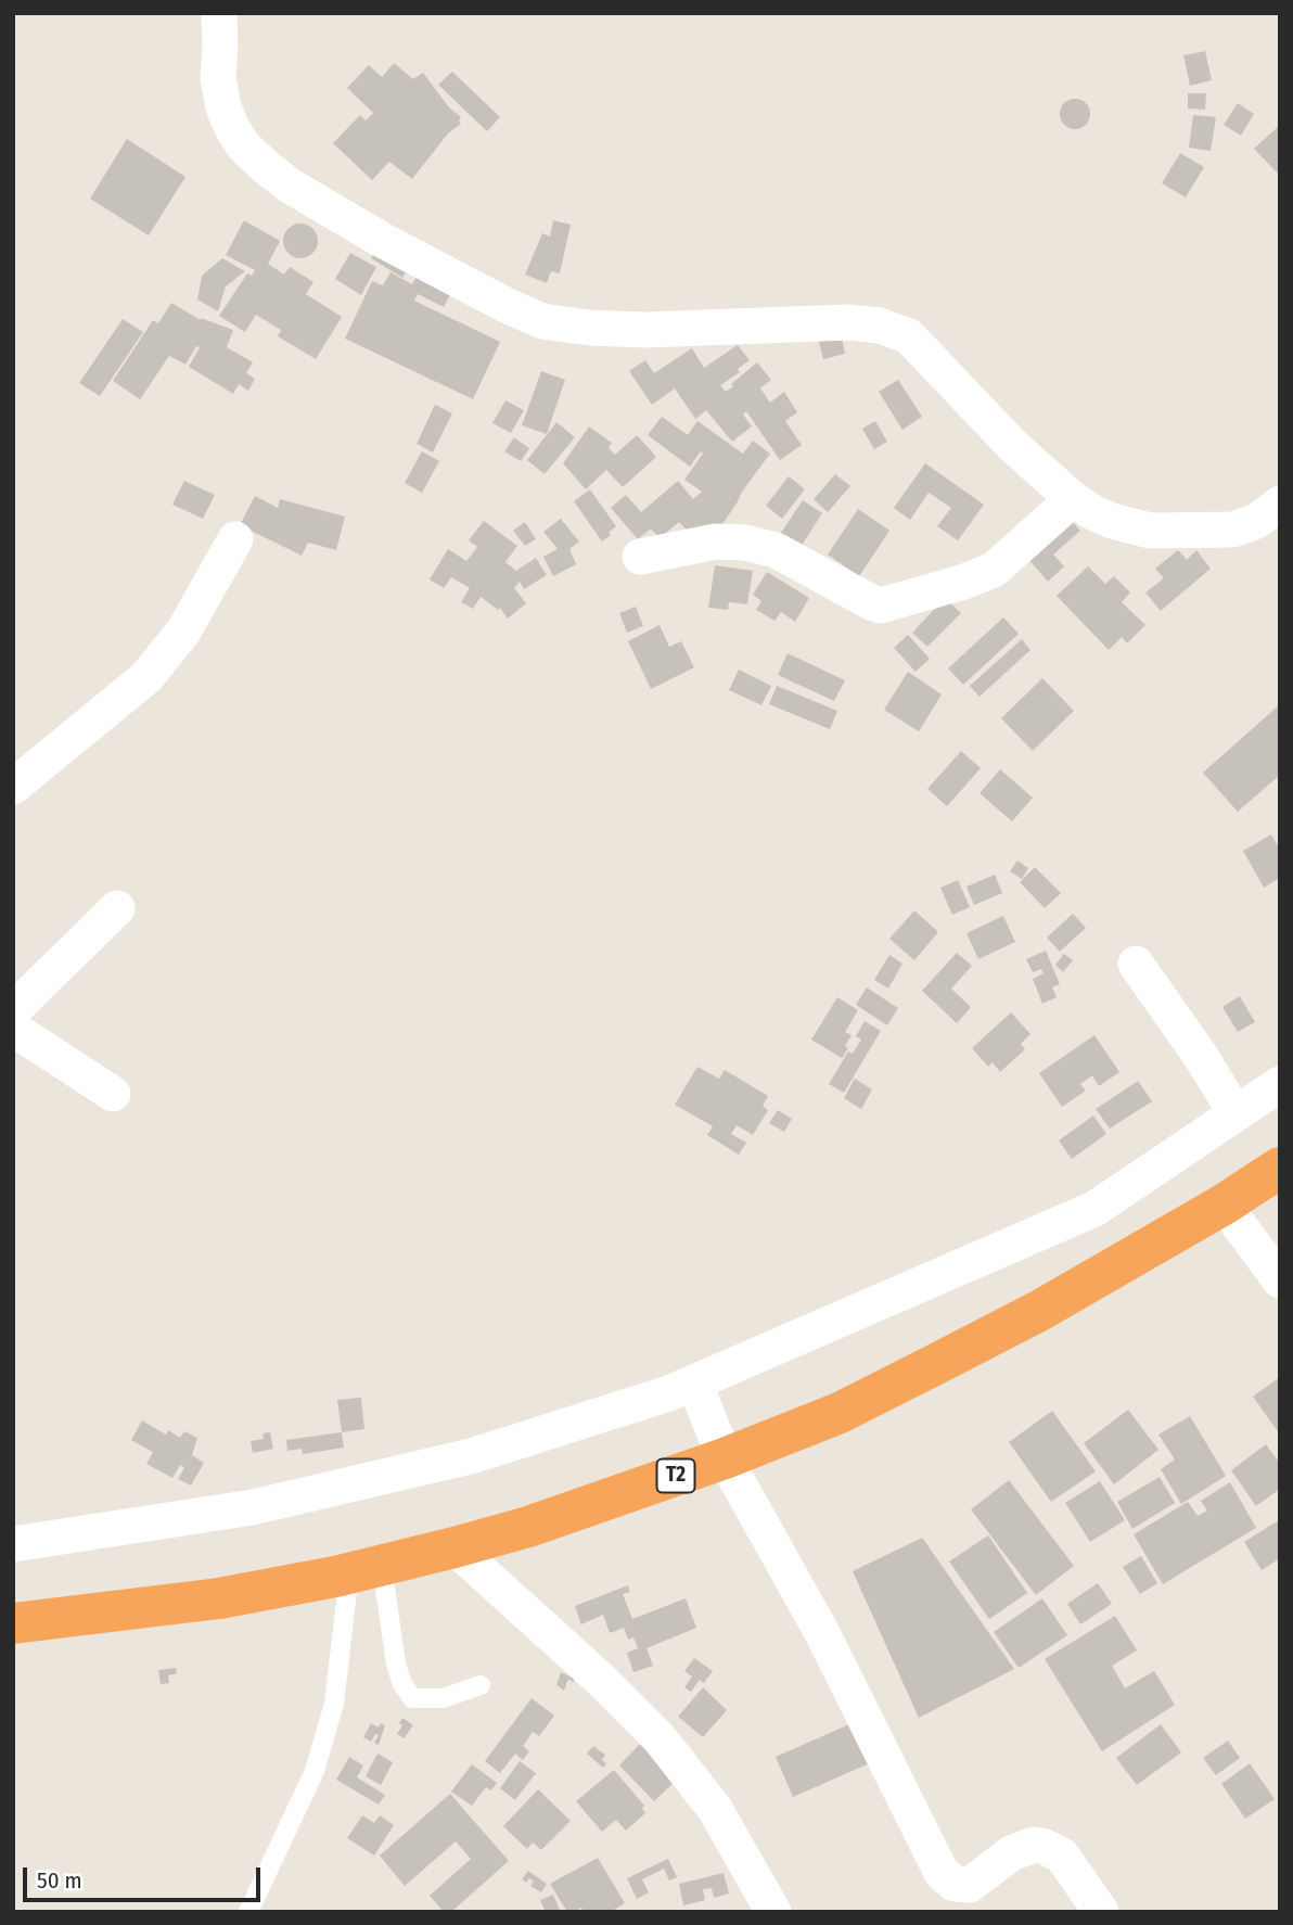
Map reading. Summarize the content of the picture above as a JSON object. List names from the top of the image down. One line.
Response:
{"streets":{"highway":["T2"]},"scale_bar":"50 m"}
